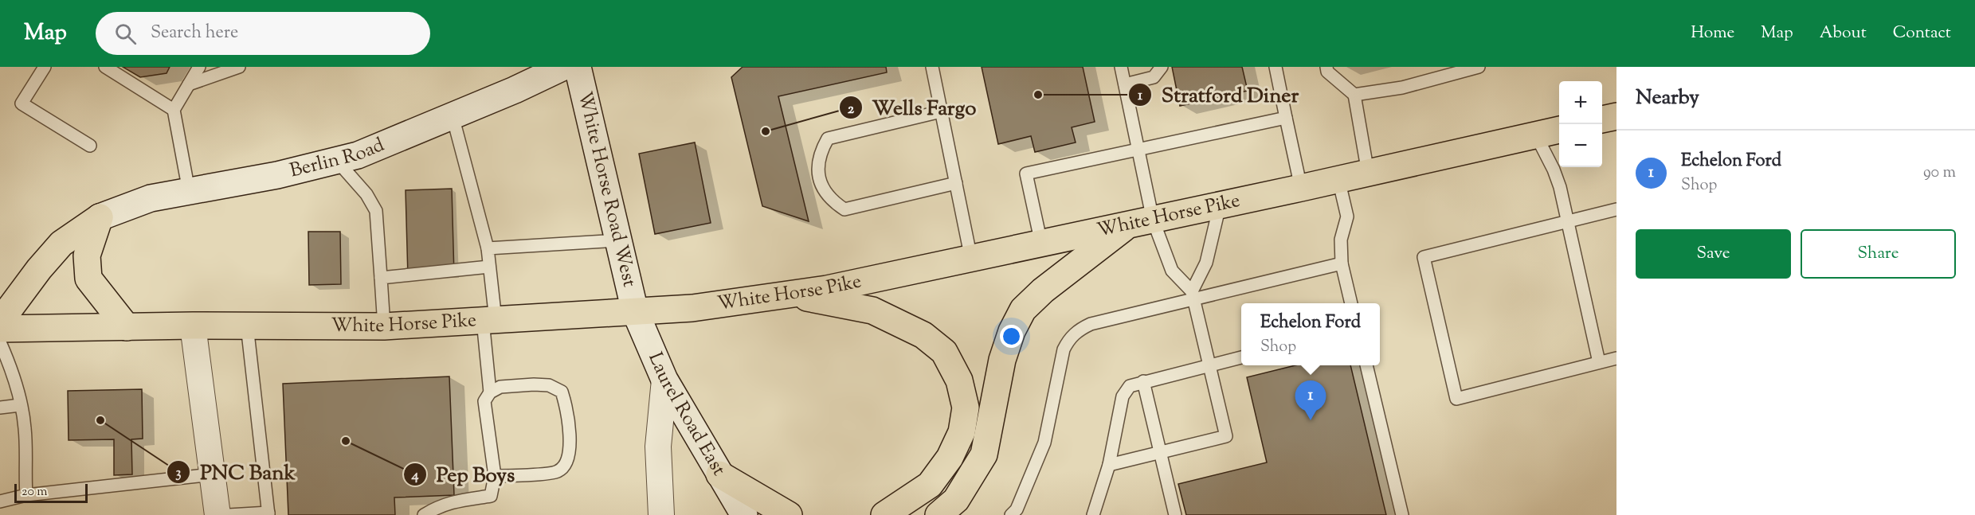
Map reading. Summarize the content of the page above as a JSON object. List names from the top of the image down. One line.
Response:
{"streets":{"highway":["White Horse Pike"],"street":["Berlin Road","White Horse Road West","Laurel Road East"]},"crossings":[["White Horse Road West","White Horse Pike"],["White Horse Road West","Laurel Road East"],["White Horse Pike","Laurel Road East"]],"places":["Stratford Diner","Wells Fargo","PNC Bank","Pep Boys"],"scale_bar":"20 m","page":{"header":"Map","search":"Search here","nav":["Home","Map","About","Contact"],"heading":"Nearby","map_buttons":["+","−"],"list":[{"mark":"1","name":"Echelon Ford","note":"Shop","value":"90 m"}],"buttons":["Save","Share"],"popup":["Echelon Ford","Shop"],"pins":"1","scale":"20 m"}}
